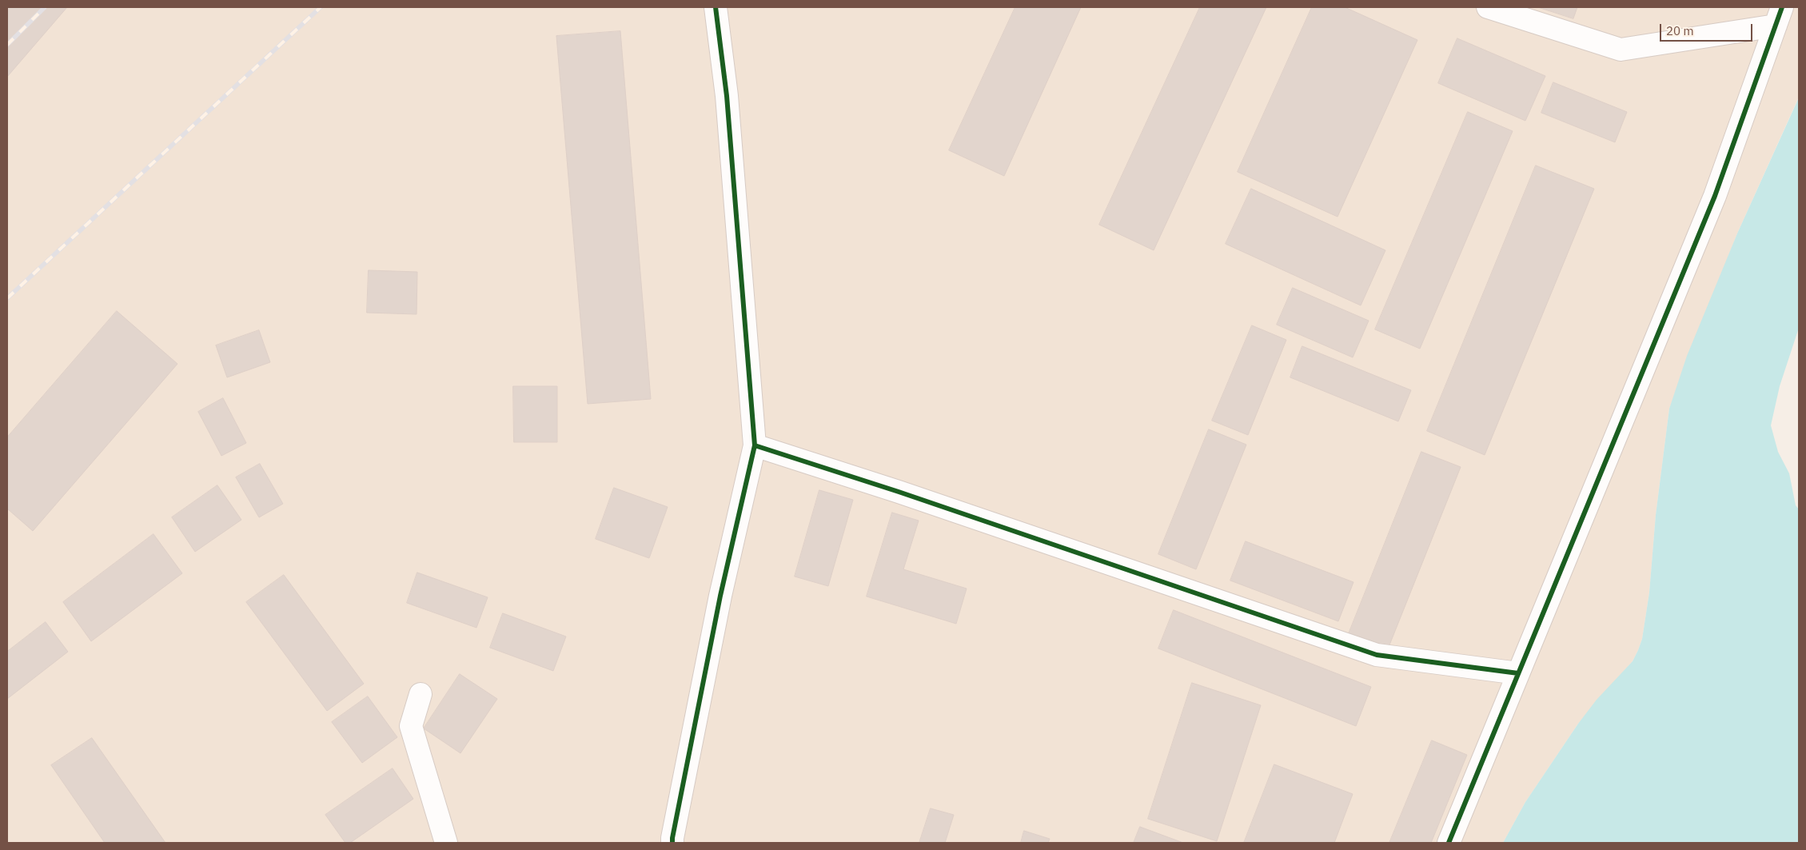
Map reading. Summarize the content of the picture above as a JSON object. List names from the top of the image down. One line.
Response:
{"scale_bar":"20 m"}
